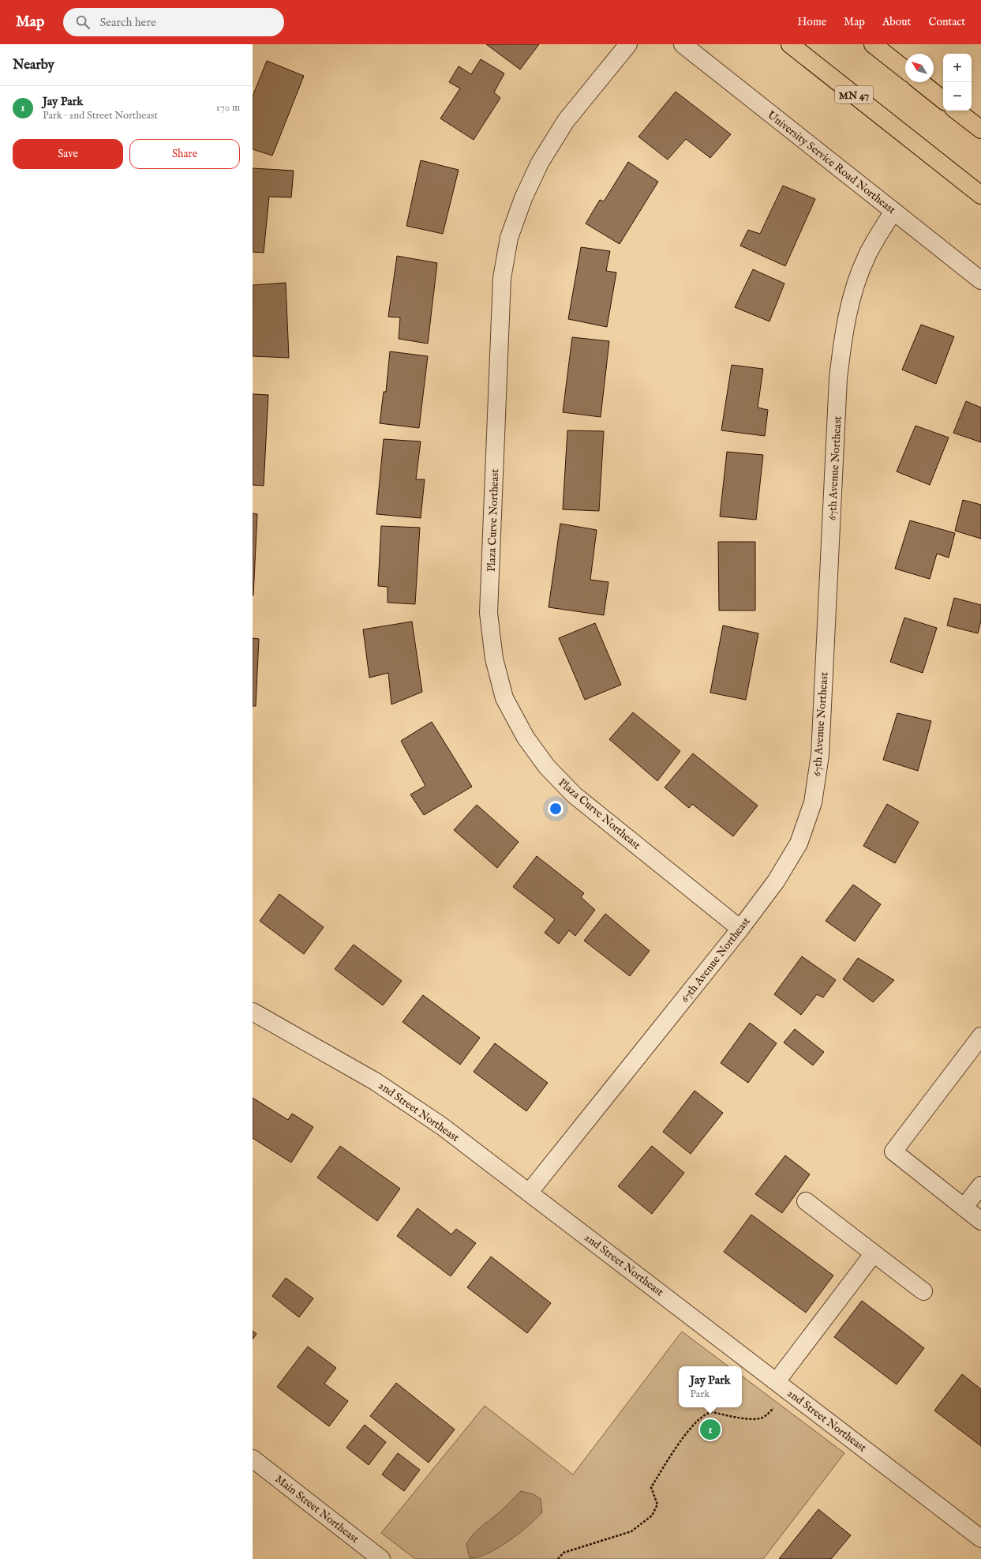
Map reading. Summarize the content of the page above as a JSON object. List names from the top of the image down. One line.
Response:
{"streets":{"main road":["MN 47"],"street":["University Service Road Northeast","67th Avenue Northeast","Plaza Curve Northeast","2nd Street Northeast","Main Street Northeast"]},"crossings":[["University Service Road Northeast","67th Avenue Northeast"],["67th Avenue Northeast","Plaza Curve Northeast"],["67th Avenue Northeast","2nd Street Northeast"]],"north":"top left","page":{"header":"Map","search":"Search here","nav":["Home","Map","About","Contact"],"heading":"Nearby","map_buttons":["+","−"],"list":[{"mark":"1","name":"Jay Park","note":"Park · 2nd Street Northeast","value":"170 m"}],"buttons":["Save","Share"],"popup":["Jay Park","Park"],"pins":"1"}}
